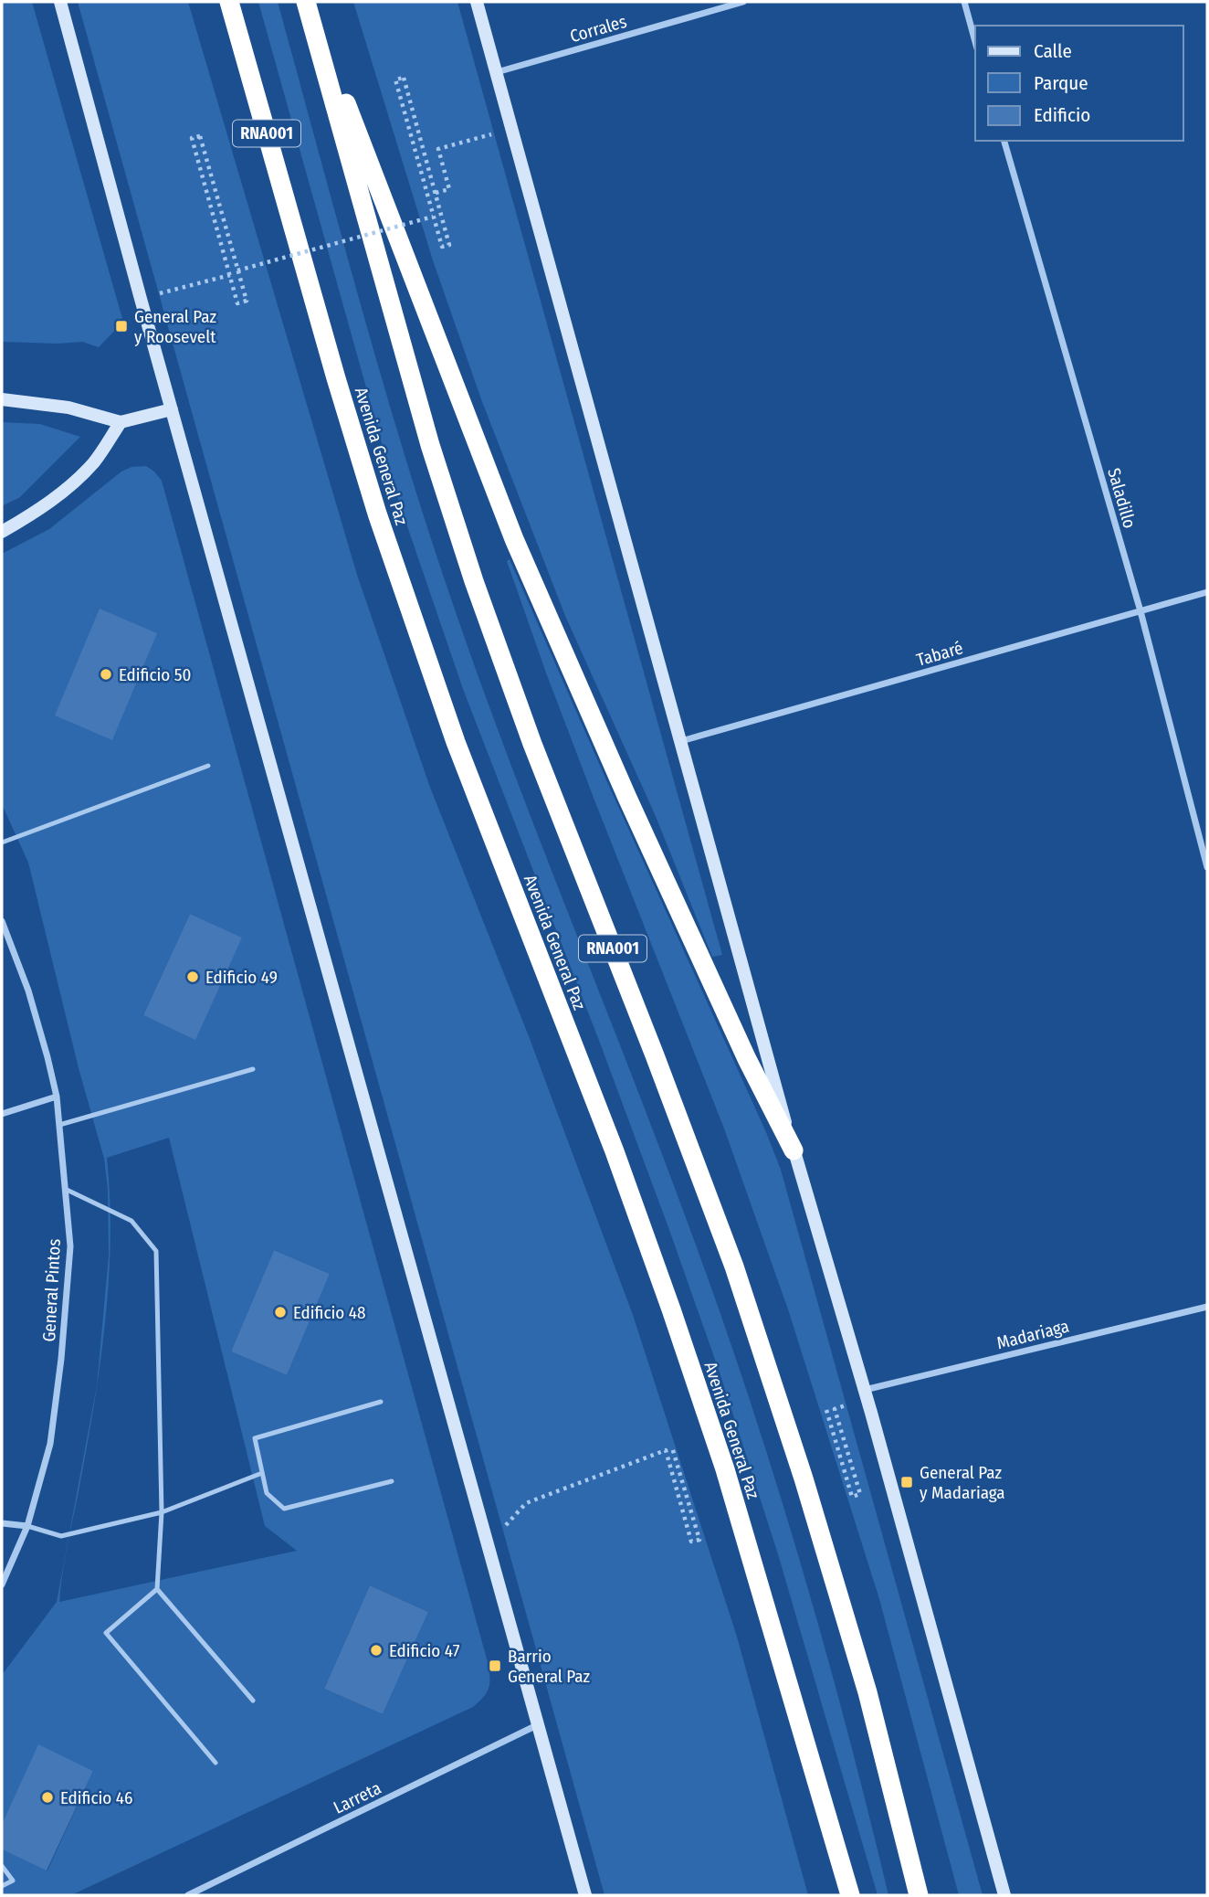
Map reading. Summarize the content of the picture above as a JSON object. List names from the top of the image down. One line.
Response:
{"streets":{"highway":["RNA001","Avenida General Paz"],"street":["Corrales","Saladillo","Tabaré","General Pintos","Madariaga","Larreta"]},"crossings":[["Saladillo","Tabaré"]],"places":{"transit":["General Paz y Roosevelt","General Paz y Madariaga","Barrio General Paz"],"other":["Edificio 50","Edificio 49","Edificio 48","Edificio 47","Edificio 46"]},"legend":["Calle","Parque","Edificio"]}
